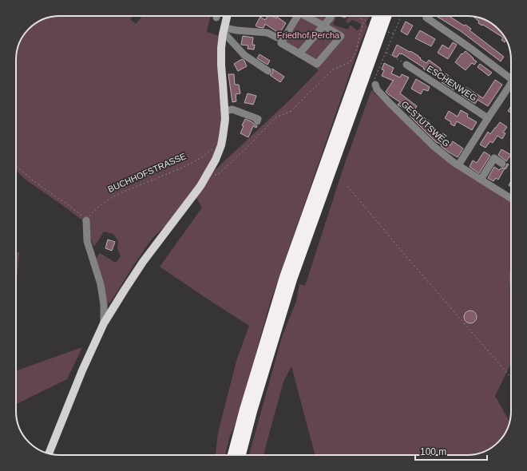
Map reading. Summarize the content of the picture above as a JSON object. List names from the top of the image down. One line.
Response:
{"streets":{"street":["ESCHENWEG","GESTÜTSWEG"],"path":["BUCHHOFSTRASSE"]},"parks":["Friedhof Percha"],"scale_bar":"100 m"}
